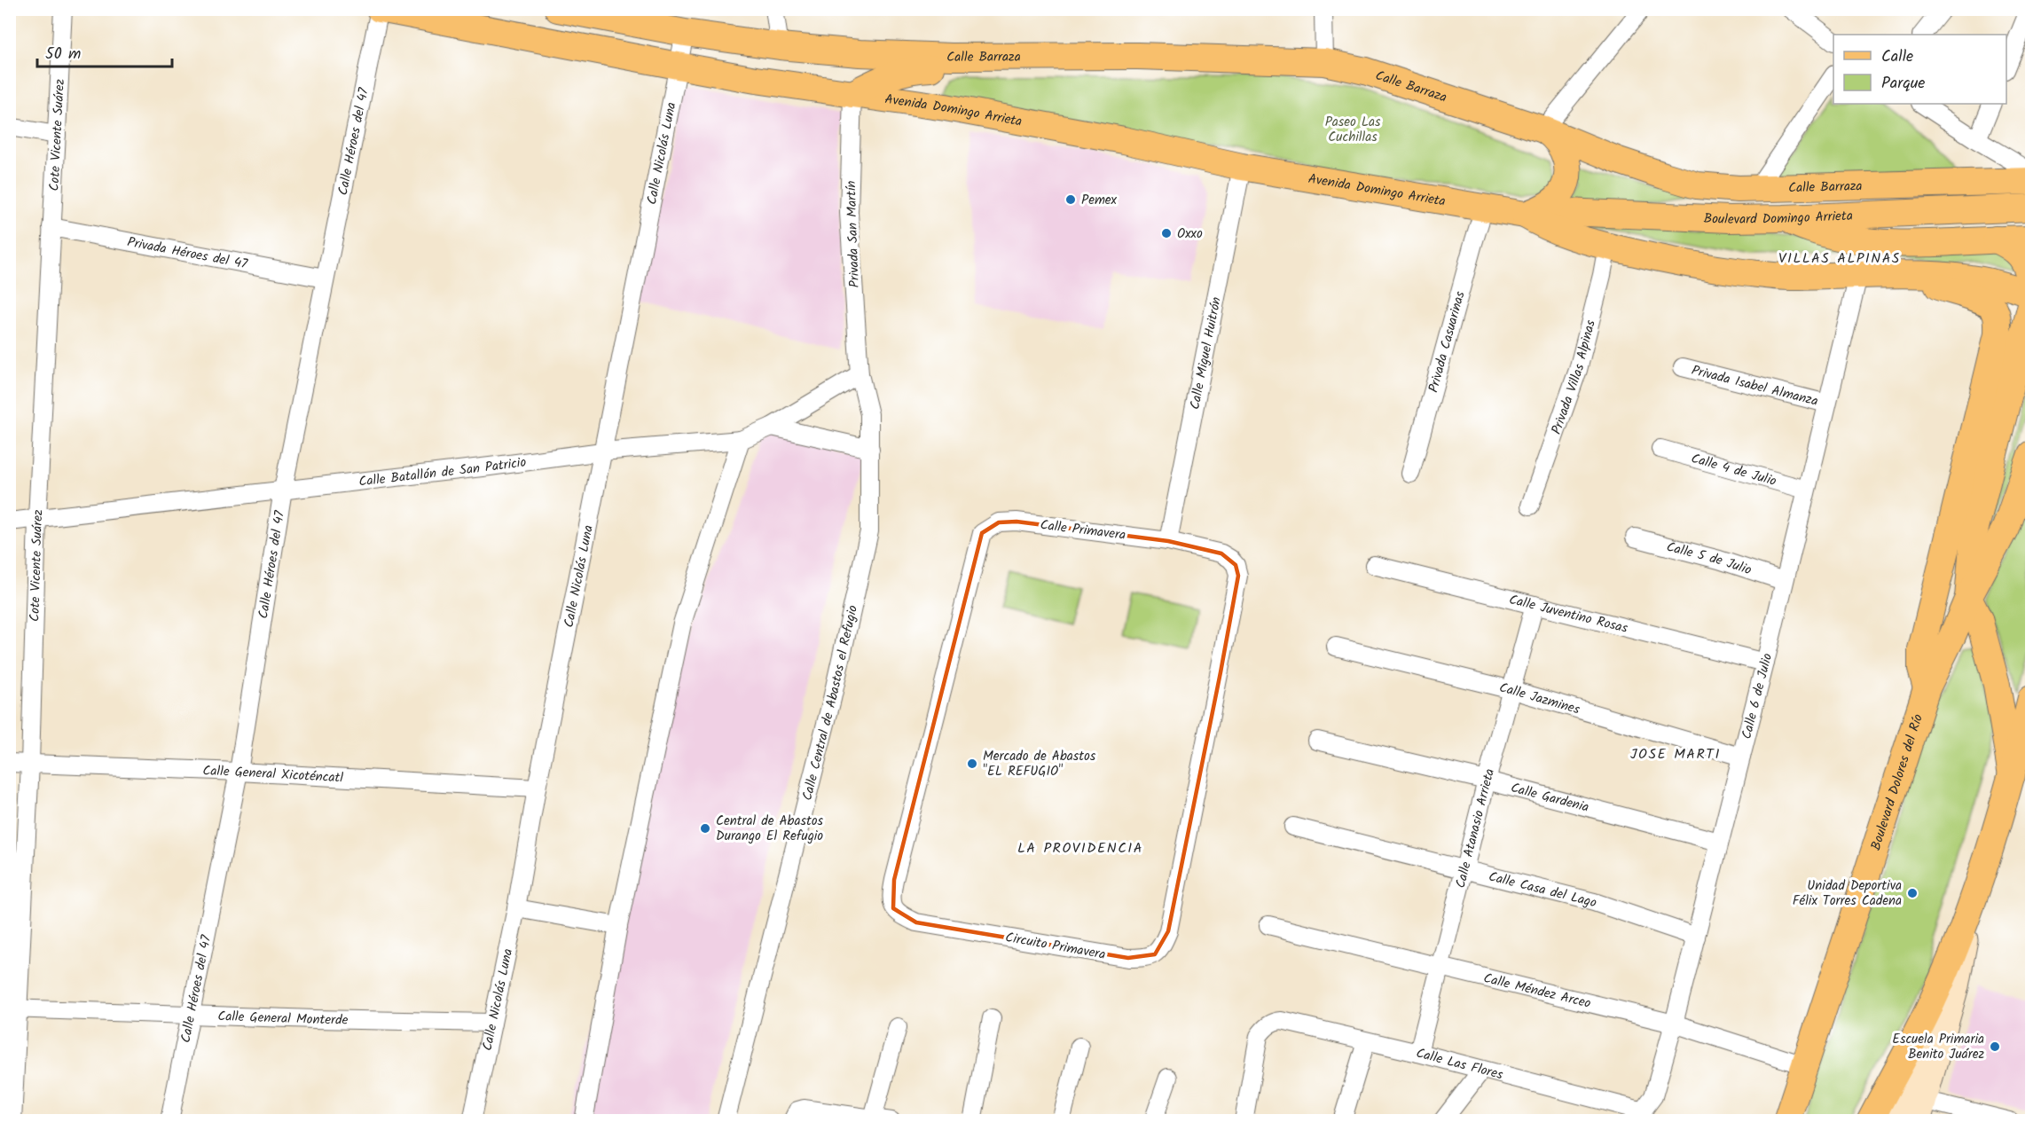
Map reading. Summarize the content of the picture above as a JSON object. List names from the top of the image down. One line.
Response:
{"streets":{"main road":["Calle Barraza","Avenida Domingo Arrieta","Boulevard Domingo Arrieta","Boulevard Dolores del Río"],"street":["Cote Vicente Suárez","Calle Héroes del 47","Calle Nicolás Luna","Privada San Martín","Privada Héroes del 47","Privada Casuarinas","Calle Miguel Huitrón","Privada Villas Alpinas","Privada Isabel Almanza","Calle 4 de Julio","Calle Batallón de San Patricio","Calle Primavera","Calle 5 de Julio","Calle Juventino Rosas","Calle 6 de Julio","Calle Jazmines","Calle Central de Abastos el Refugio","Calle General Xicoténcatl","Calle Gardenia","Calle Atanasio Arrieta","Calle Casa del Lago","Circuito Primavera","Calle Méndez Arceo","Calle General Monterde","Calle Las Flores"]},"crossings":[["Avenida Domingo Arrieta","Calle Héroes del 47"],["Avenida Domingo Arrieta","Calle Nicolás Luna"],["Avenida Domingo Arrieta","Boulevard Domingo Arrieta"],["Avenida Domingo Arrieta","Privada San Martín"],["Avenida Domingo Arrieta","Privada Casuarinas"],["Avenida Domingo Arrieta","Calle Miguel Huitrón"],["Cote Vicente Suárez","Privada Héroes del 47"],["Cote Vicente Suárez","Calle Batallón de San Patricio"],["Cote Vicente Suárez","Calle General Xicoténcatl"],["Cote Vicente Suárez","Calle General Monterde"],["Calle Héroes del 47","Privada Héroes del 47"],["Calle Héroes del 47","Calle Batallón de San Patricio"],["Calle Héroes del 47","Calle General Xicoténcatl"],["Calle Héroes del 47","Calle General Monterde"],["Calle Nicolás Luna","Calle Batallón de San Patricio"],["Calle Nicolás Luna","Calle General Xicoténcatl"],["Calle Nicolás Luna","Calle General Monterde"],["Privada San Martín","Calle Batallón de San Patricio"],["Privada San Martín","Calle Central de Abastos el Refugio"],["Calle Miguel Huitrón","Calle Primavera"],["Calle Miguel Huitrón","Circuito Primavera"],["Privada Isabel Almanza","Calle 6 de Julio"],["Calle 4 de Julio","Calle 6 de Julio"],["Calle Batallón de San Patricio","Calle Central de Abastos el Refugio"],["Calle Primavera","Circuito Primavera"],["Calle 5 de Julio","Calle 6 de Julio"],["Calle Juventino Rosas","Calle 6 de Julio"],["Calle Juventino Rosas","Calle Atanasio Arrieta"],["Calle 6 de Julio","Calle Jazmines"],["Calle 6 de Julio","Calle Gardenia"],["Calle 6 de Julio","Calle Casa del Lago"],["Calle 6 de Julio","Calle Méndez Arceo"],["Calle 6 de Julio","Calle Las Flores"],["Calle Jazmines","Calle Atanasio Arrieta"],["Boulevard Dolores del Río","Calle Méndez Arceo"],["Calle Gardenia","Calle Atanasio Arrieta"],["Calle Atanasio Arrieta","Calle Casa del Lago"],["Calle Atanasio Arrieta","Calle Méndez Arceo"],["Calle Atanasio Arrieta","Calle Las Flores"]],"districts":["VILLAS ALPINAS","JOSE MARTI","LA PROVIDENCIA"],"parks":["Paseo Las Cuchillas"],"places":["Pemex","Oxxo","Mercado de Abastos \"EL REFUGIO\"","Central de Abastos Durango El Refugio","Unidad Deportiva Félix Torres Cadena","Escuela Primaria Benito Juárez"],"legend":["Calle","Parque"],"scale_bar":"50 m"}
